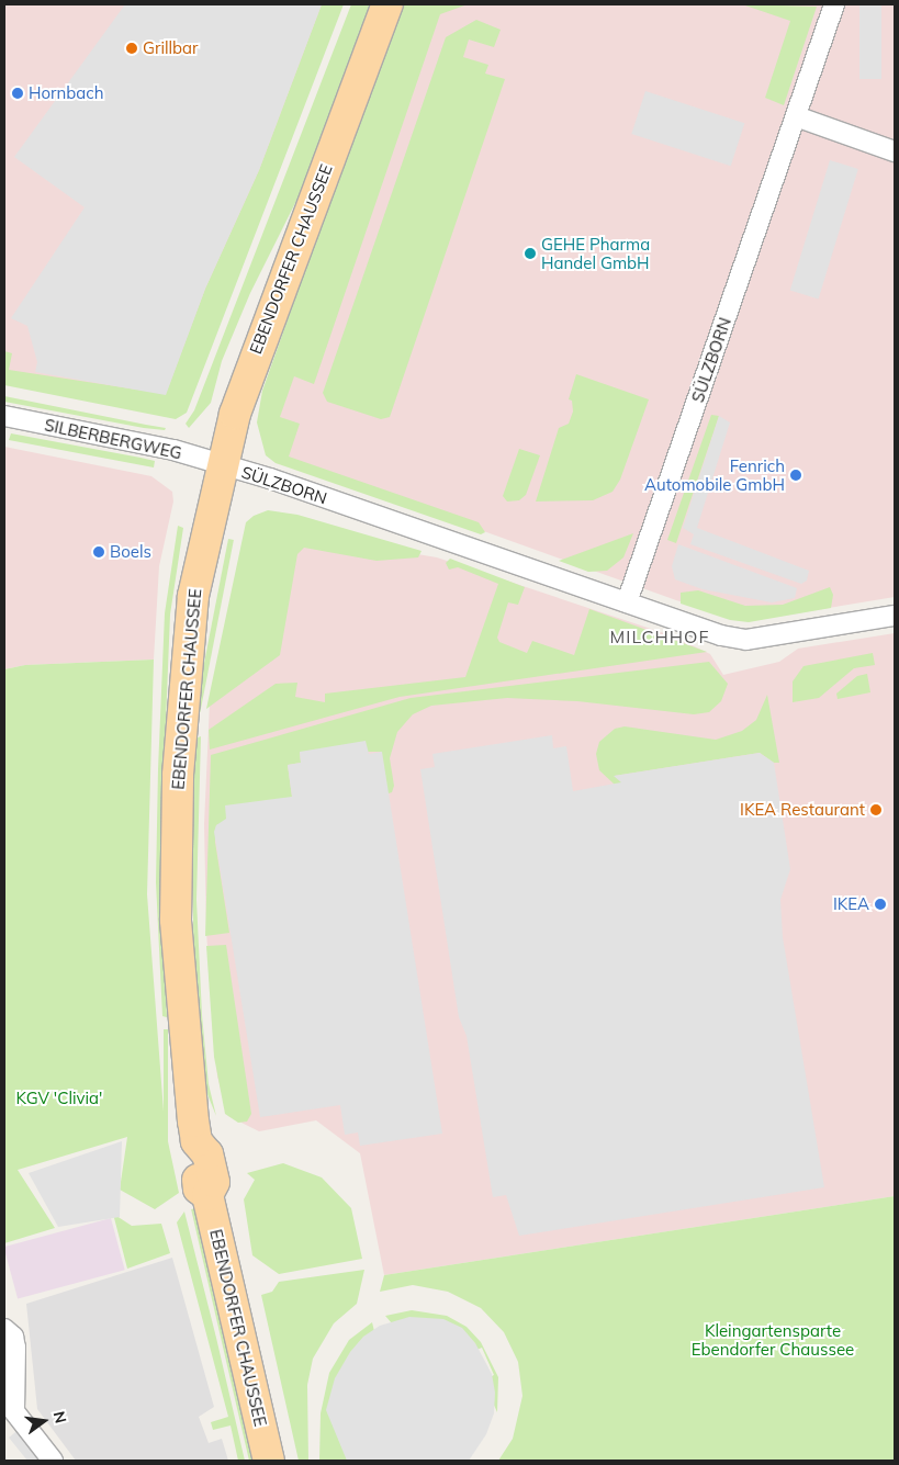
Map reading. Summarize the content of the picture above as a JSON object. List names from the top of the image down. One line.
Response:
{"streets":{"main road":["EBENDORFER CHAUSSEE"],"street":["SÜLZBORN","SILBERBERGWEG"]},"crossings":[["EBENDORFER CHAUSSEE","SÜLZBORN"],["EBENDORFER CHAUSSEE","SILBERBERGWEG"],["SÜLZBORN","SILBERBERGWEG"]],"districts":["MILCHHOF"],"parks":["KGV 'Clivia'","Kleingartensparte Ebendorfer Chaussee"],"places":["Grillbar","Hornbach","GEHE Pharma Handel GmbH","Fenrich Automobile GmbH","Boels","IKEA Restaurant","IKEA"],"north":"right"}
